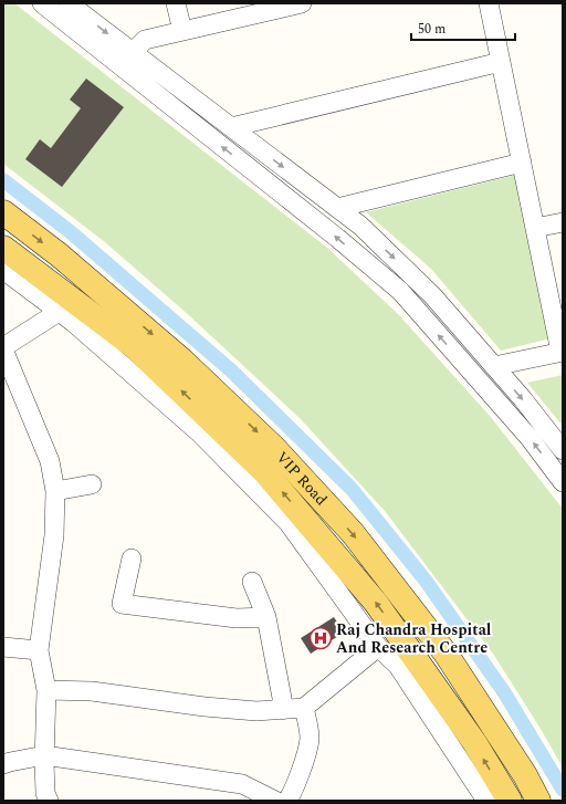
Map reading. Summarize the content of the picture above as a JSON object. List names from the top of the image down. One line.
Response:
{"streets":{"main road":["VIP Road"]},"places":{"hospital":["Raj Chandra Hospital And Research Centre"]},"scale_bar":"50 m"}
